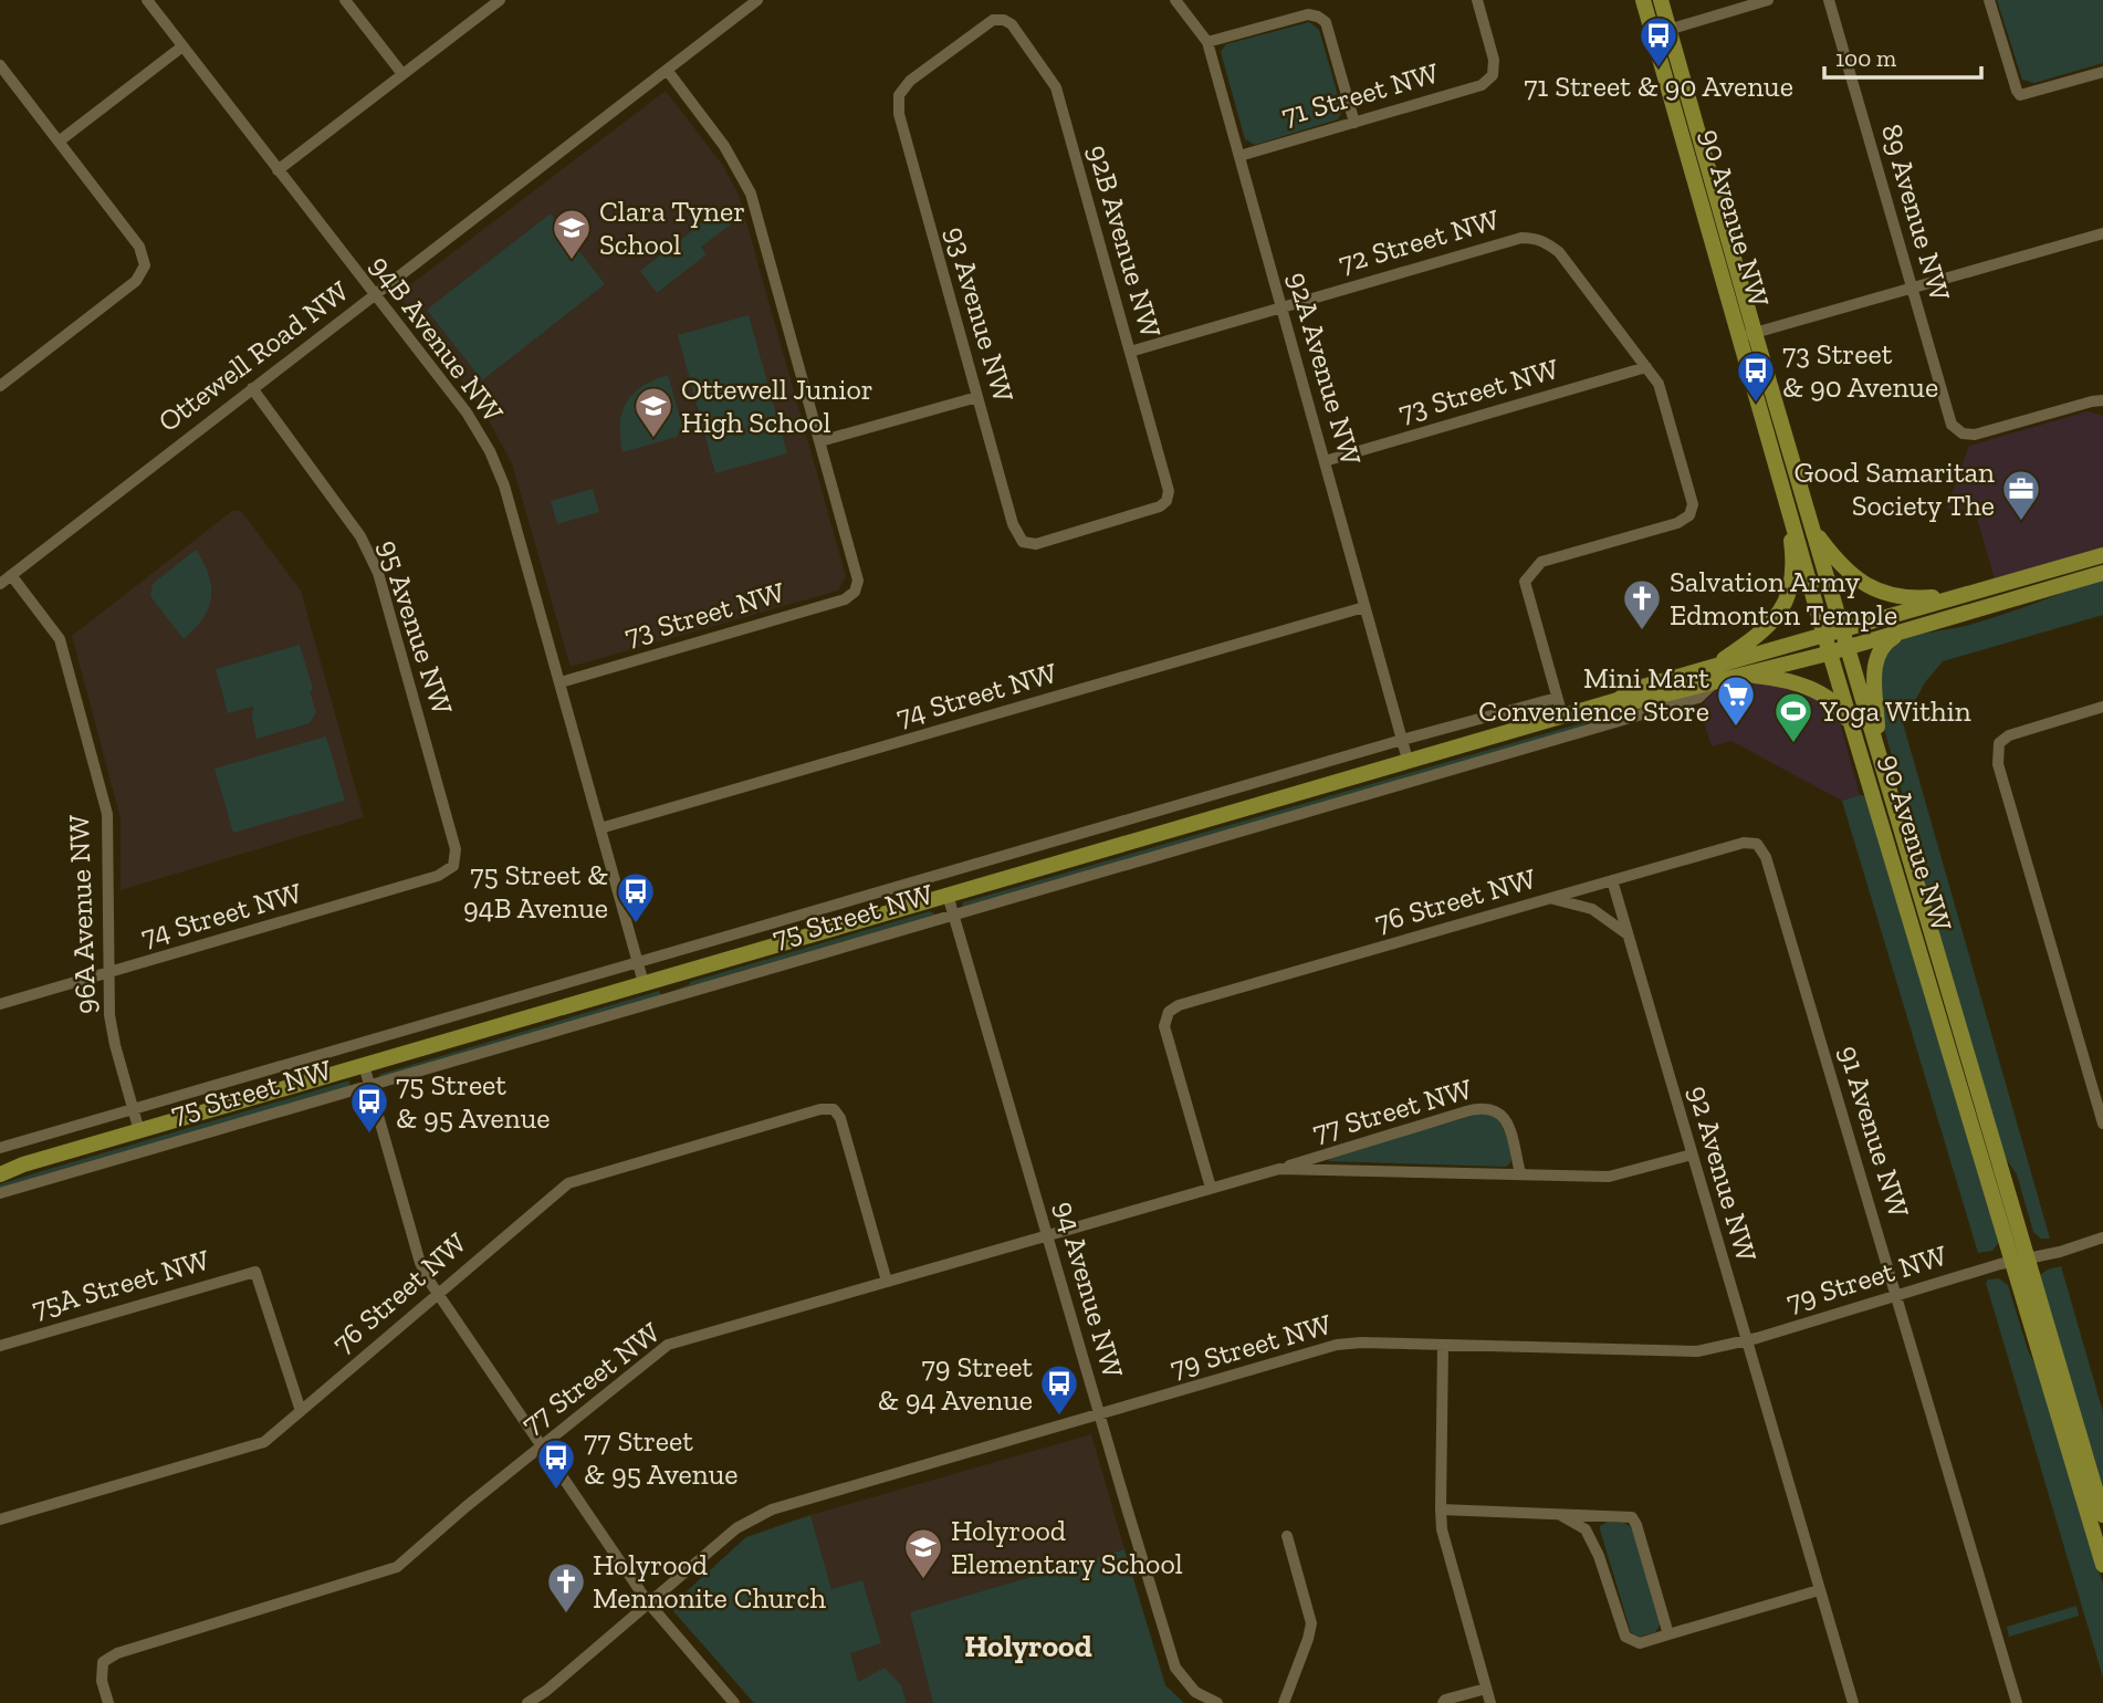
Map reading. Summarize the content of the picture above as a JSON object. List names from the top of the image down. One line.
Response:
{"streets":{"main road":["90 Avenue NW","75 Street NW"],"street":["71 Street NW","89 Avenue NW","92B Avenue NW","72 Street NW","93 Avenue NW","94B Avenue NW","Ottewell Road NW","92A Avenue NW","73 Street NW","95 Avenue NW","74 Street NW","76 Street NW","96A Avenue NW","77 Street NW","91 Avenue NW","92 Avenue NW","79 Street NW","75A Street NW","94 Avenue NW"]},"crossings":[["71 Street NW","92A Avenue NW"],["90 Avenue NW","75 Street NW"],["90 Avenue NW","79 Street NW"],["92B Avenue NW","72 Street NW"],["92B Avenue NW","93 Avenue NW"],["72 Street NW","92A Avenue NW"],["72 Street NW","73 Street NW"],["94B Avenue NW","Ottewell Road NW"],["94B Avenue NW","73 Street NW"],["94B Avenue NW","74 Street NW"],["94B Avenue NW","75 Street NW"],["Ottewell Road NW","95 Avenue NW"],["Ottewell Road NW","96A Avenue NW"],["92A Avenue NW","73 Street NW"],["92A Avenue NW","74 Street NW"],["92A Avenue NW","75 Street NW"],["95 Avenue NW","74 Street NW"],["74 Street NW","96A Avenue NW"],["76 Street NW","77 Street NW"],["76 Street NW","91 Avenue NW"],["76 Street NW","92 Avenue NW"],["76 Street NW","75A Street NW"],["96A Avenue NW","75 Street NW"],["75 Street NW","94 Avenue NW"],["77 Street NW","92 Avenue NW"],["77 Street NW","94 Avenue NW"],["91 Avenue NW","79 Street NW"],["92 Avenue NW","79 Street NW"],["79 Street NW","94 Avenue NW"]],"districts":["Holyrood"],"places":{"bus stop":["71 Street & 90 Avenue","73 Street & 90 Avenue","75 Street & 94B Avenue","75 Street & 95 Avenue","79 Street & 94 Avenue","77 Street & 95 Avenue"],"school or university":["Clara Tyner School","Ottewell Junior High School","Holyrood Elementary School"],"office":["Good Samaritan Society The"],"church":["Salvation Army Edmonton Temple","Holyrood Mennonite Church"],"supermarket":["Mini Mart Convenience Store"],"sports":["Yoga Within"]},"scale_bar":"100 m"}
